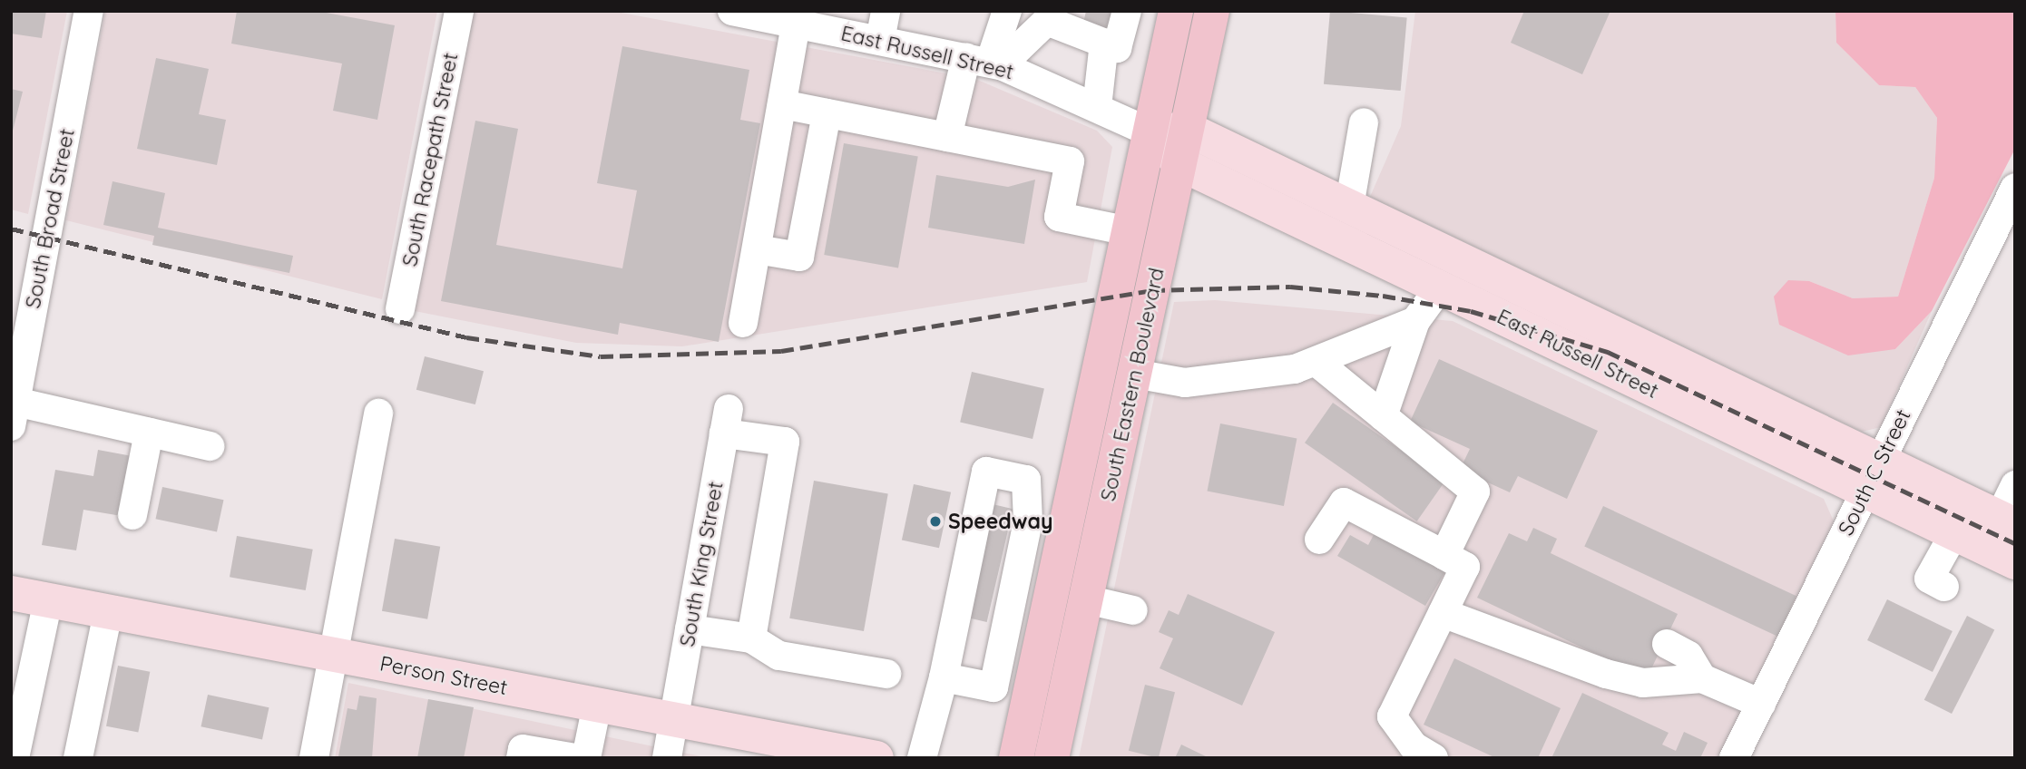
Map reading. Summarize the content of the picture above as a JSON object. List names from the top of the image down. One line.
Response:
{"streets":{"highway":["South Eastern Boulevard"],"main road":["East Russell Street","Person Street"],"street":["South Racepath Street","South Broad Street","South C Street","South King Street"]},"crossings":[["East Russell Street","South Eastern Boulevard"],["East Russell Street","South C Street"],["South King Street","Person Street"]],"places":["Speedway"]}
